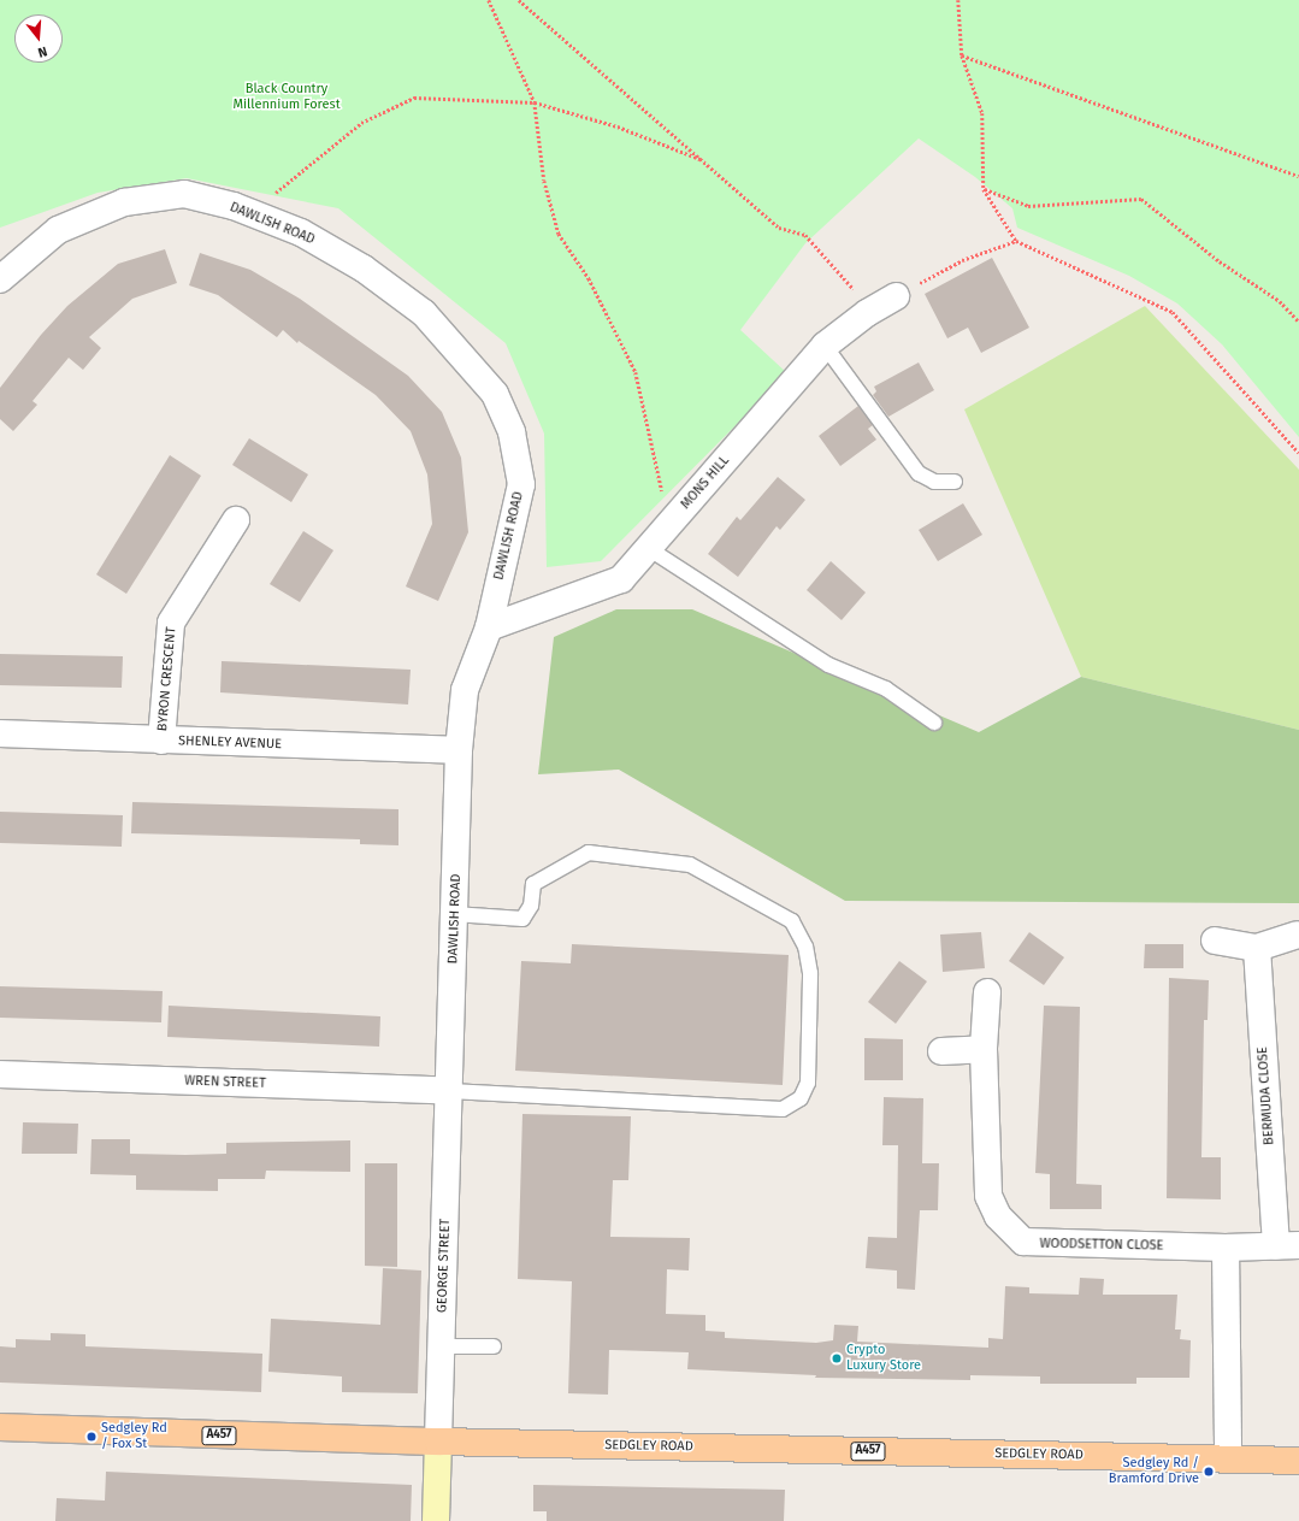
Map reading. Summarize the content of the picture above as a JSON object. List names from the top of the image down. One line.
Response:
{"streets":{"main road":["A457","SEDGLEY ROAD"],"street":["DAWLISH ROAD","MONS HILL","BYRON CRESCENT","SHENLEY AVENUE","WREN STREET","BERMUDA CLOSE","WOODSETTON CLOSE","GEORGE STREET"]},"crossings":[["DAWLISH ROAD","MONS HILL"],["DAWLISH ROAD","SHENLEY AVENUE"],["DAWLISH ROAD","WREN STREET"],["DAWLISH ROAD","GEORGE STREET"],["BYRON CRESCENT","SHENLEY AVENUE"],["WREN STREET","GEORGE STREET"],["BERMUDA CLOSE","WOODSETTON CLOSE"],["GEORGE STREET","SEDGLEY ROAD"]],"parks":["Black Country Millennium Forest"],"places":["Crypto Luxury Store","Sedgley Rd / Fox St","Sedgley Rd / Bramford Drive"],"north":"bottom"}
